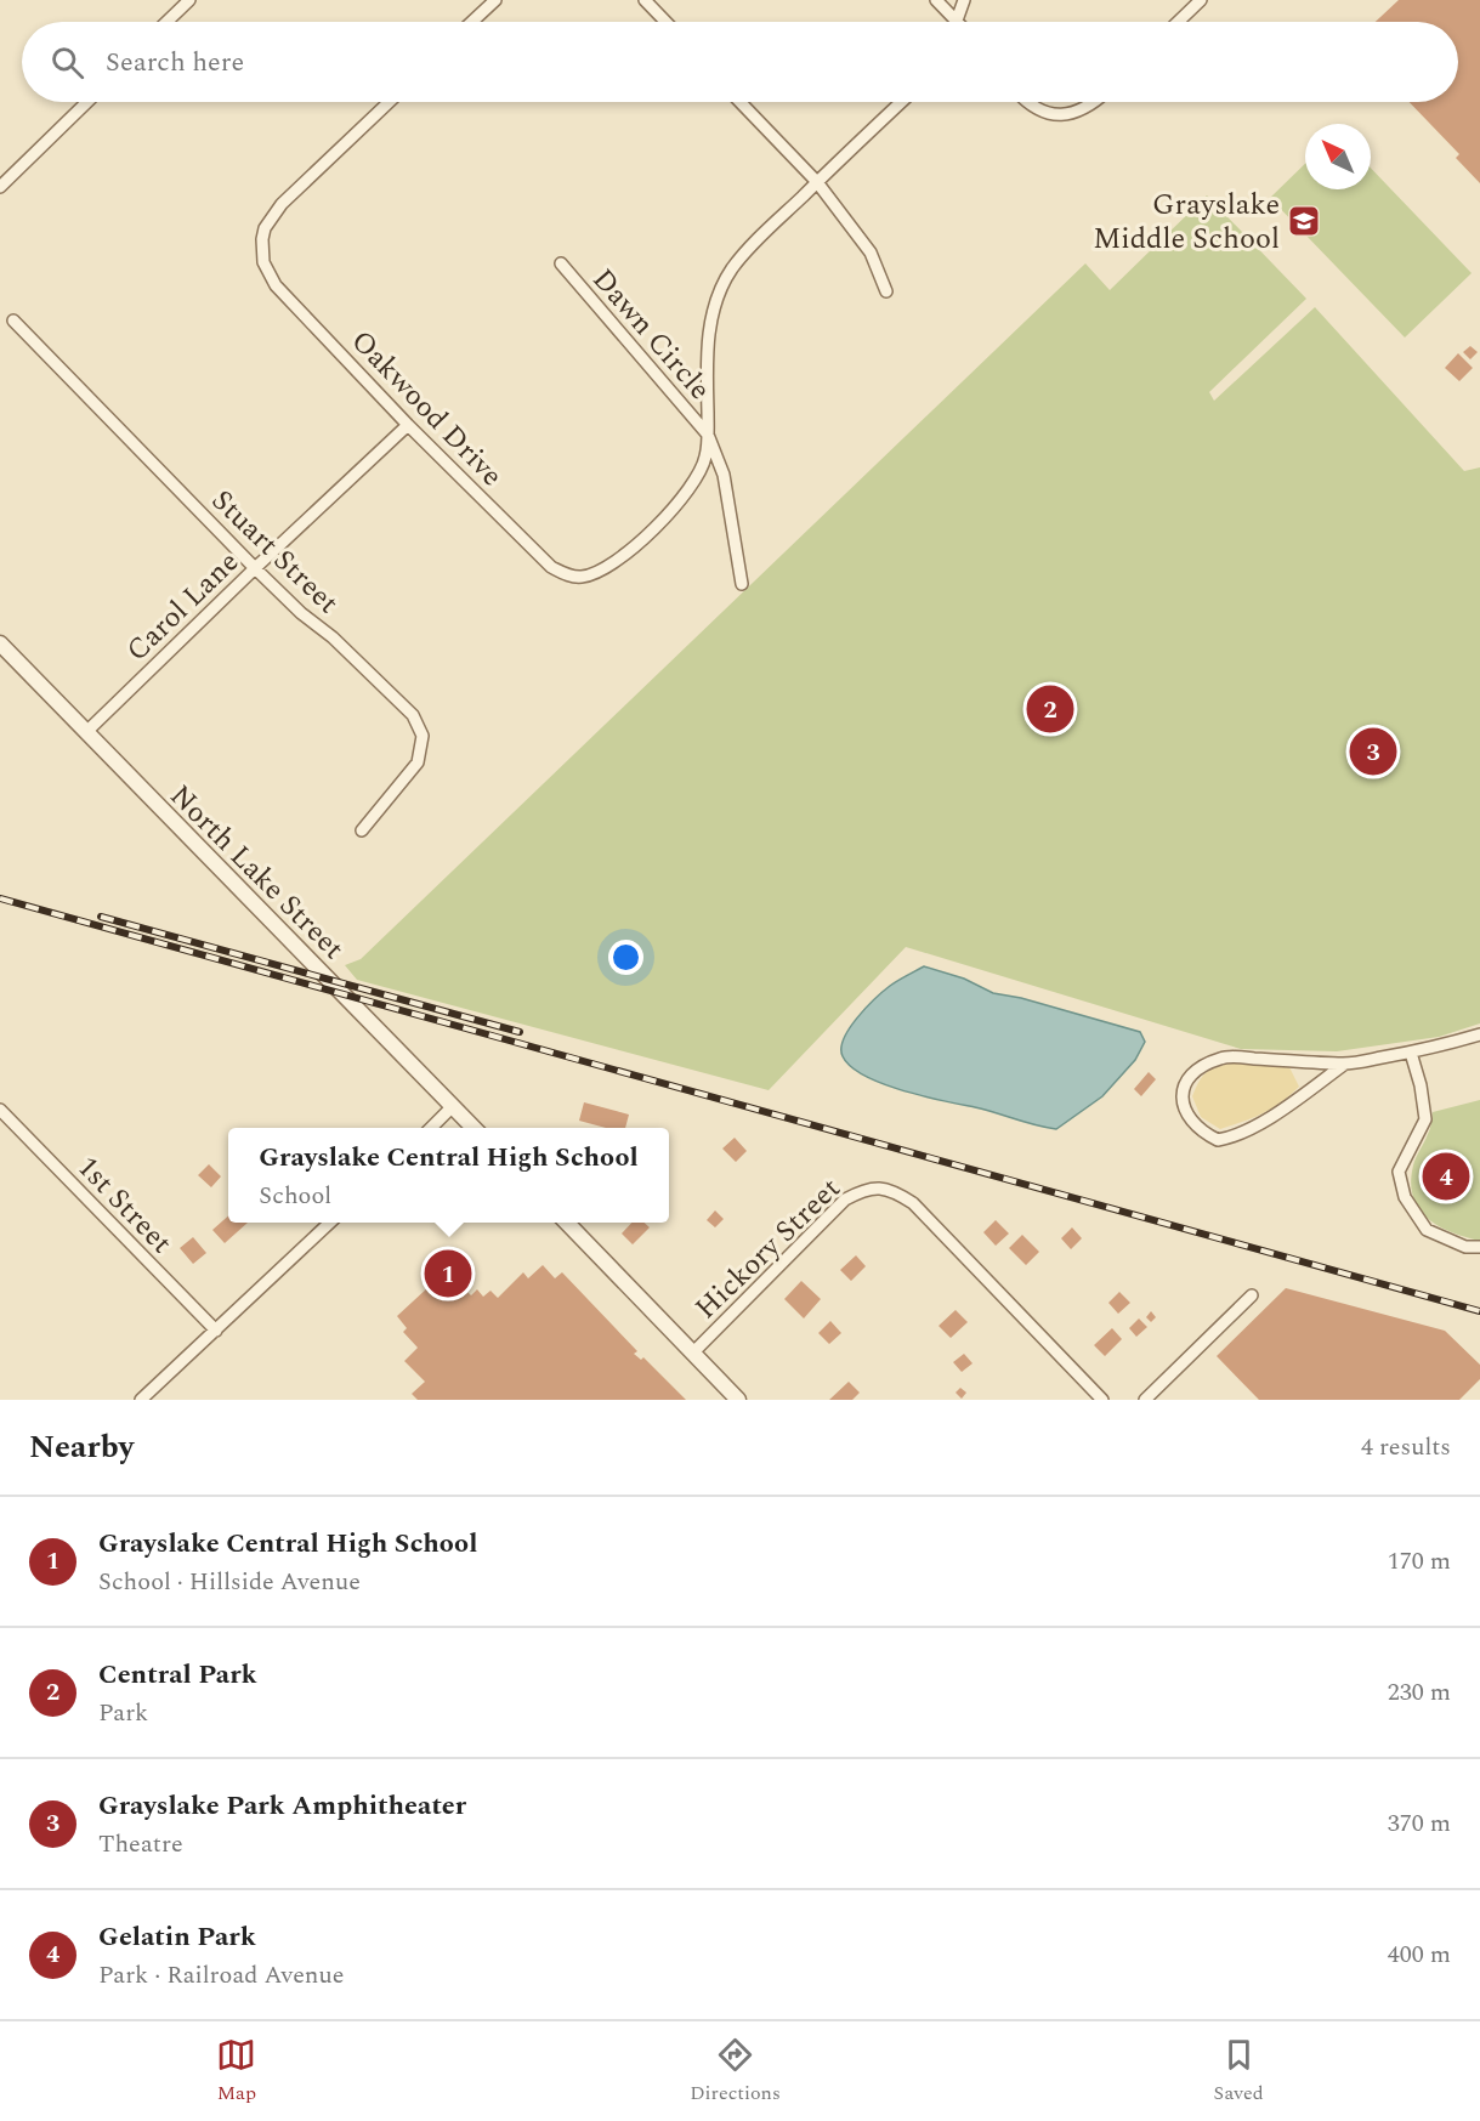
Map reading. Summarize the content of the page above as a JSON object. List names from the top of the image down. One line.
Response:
{"streets":{"street":["Dawn Circle","Oakwood Drive","Stuart Street","Carol Lane","North Lake Street","1st Street","Hickory Street"]},"crossings":[["Dawn Circle","Oakwood Drive"],["Oakwood Drive","Carol Lane"],["Stuart Street","Carol Lane"],["Carol Lane","North Lake Street"]],"places":{"school or university":["Grayslake Middle School"]},"north":"top left","page":{"search":"Search here","pins":["2","3","4","1"],"popup":["Grayslake Central High School","School"],"heading":["Nearby","4 results"],"list":[{"mark":"1","name":"Grayslake Central High School","note":"School · Hillside Avenue","value":"170 m"},{"mark":"2","name":"Central Park","note":"Park","value":"230 m"},{"mark":"3","name":"Grayslake Park Amphitheater","note":"Theatre","value":"370 m"},{"mark":"4","name":"Gelatin Park","note":"Park · Railroad Avenue","value":"400 m"}],"nav":["Map","Directions","Saved"]}}
